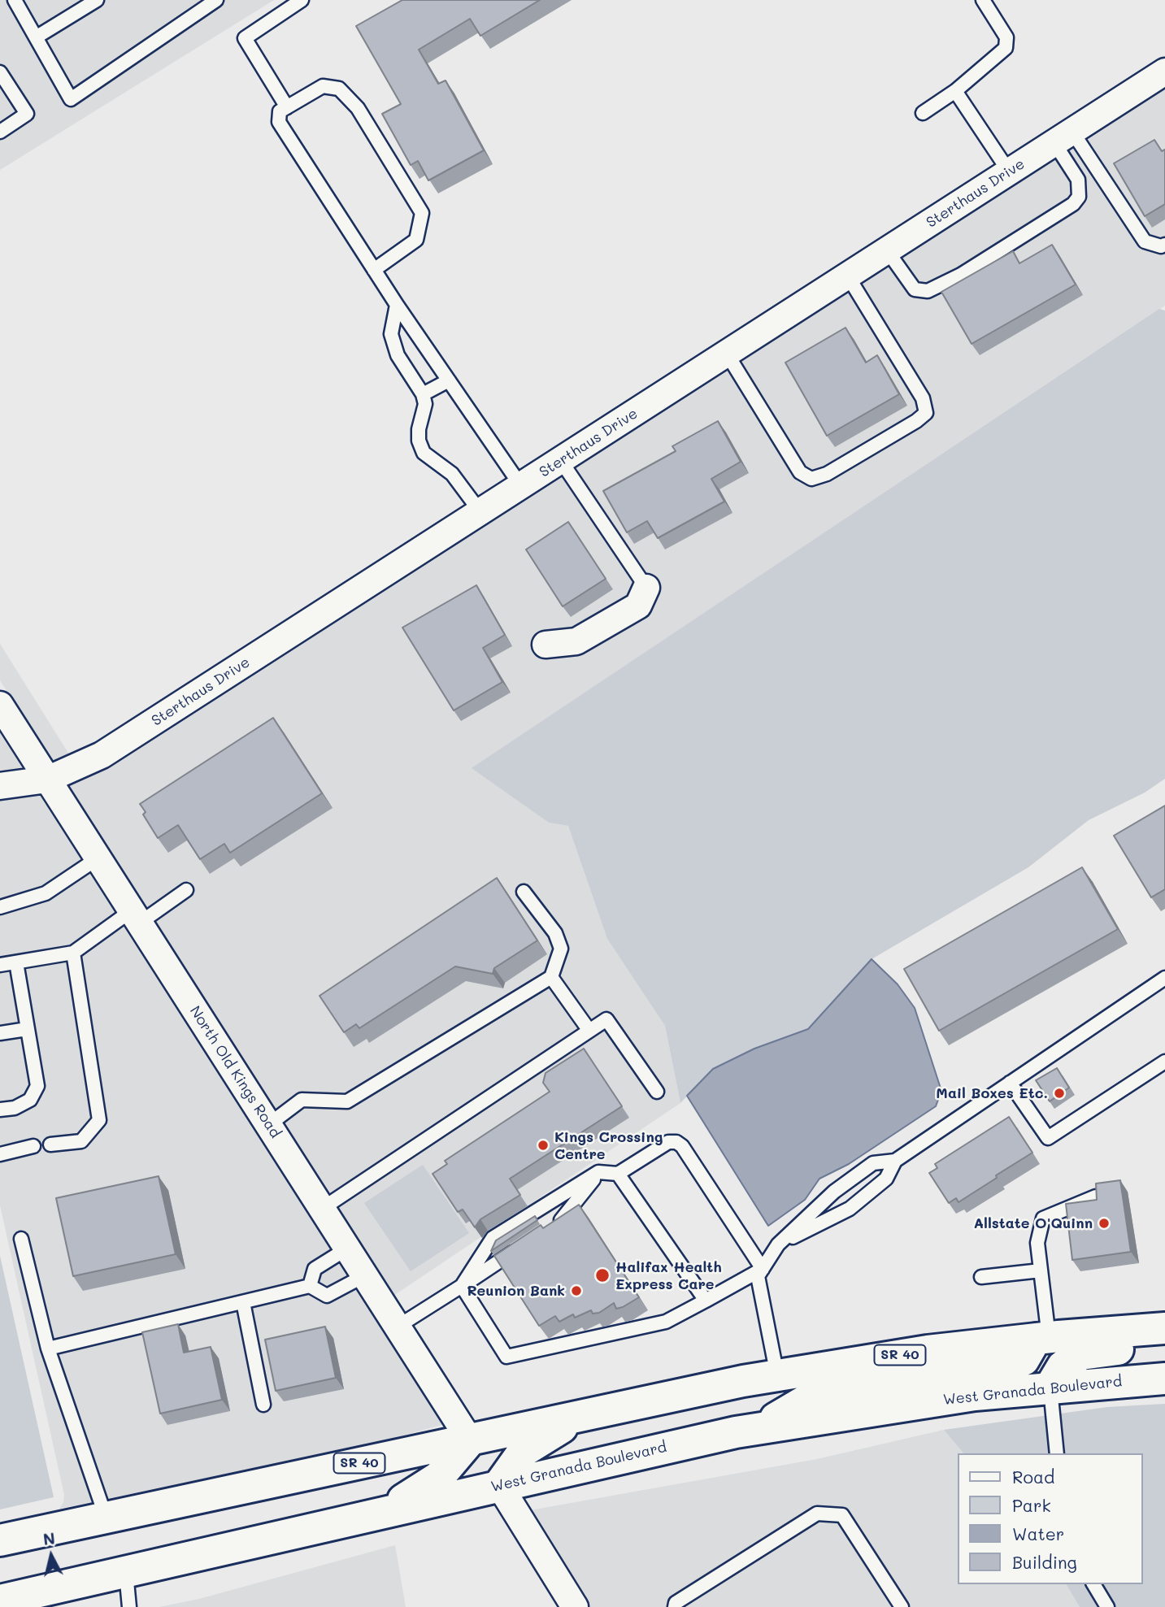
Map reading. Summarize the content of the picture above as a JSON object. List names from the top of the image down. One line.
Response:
{"streets":{"main road":["SR 40","West Granada Boulevard"],"street":["Sterthaus Drive","North Old Kings Road"]},"crossings":[["Sterthaus Drive","North Old Kings Road"],["North Old Kings Road","SR 40"]],"places":["Mail Boxes Etc.","Kings Crossing Centre","Allstate O'Quinn","Halifax Health Express Care","Reunion Bank"],"legend":["Road","Park","Water","Building"],"north":"top"}
